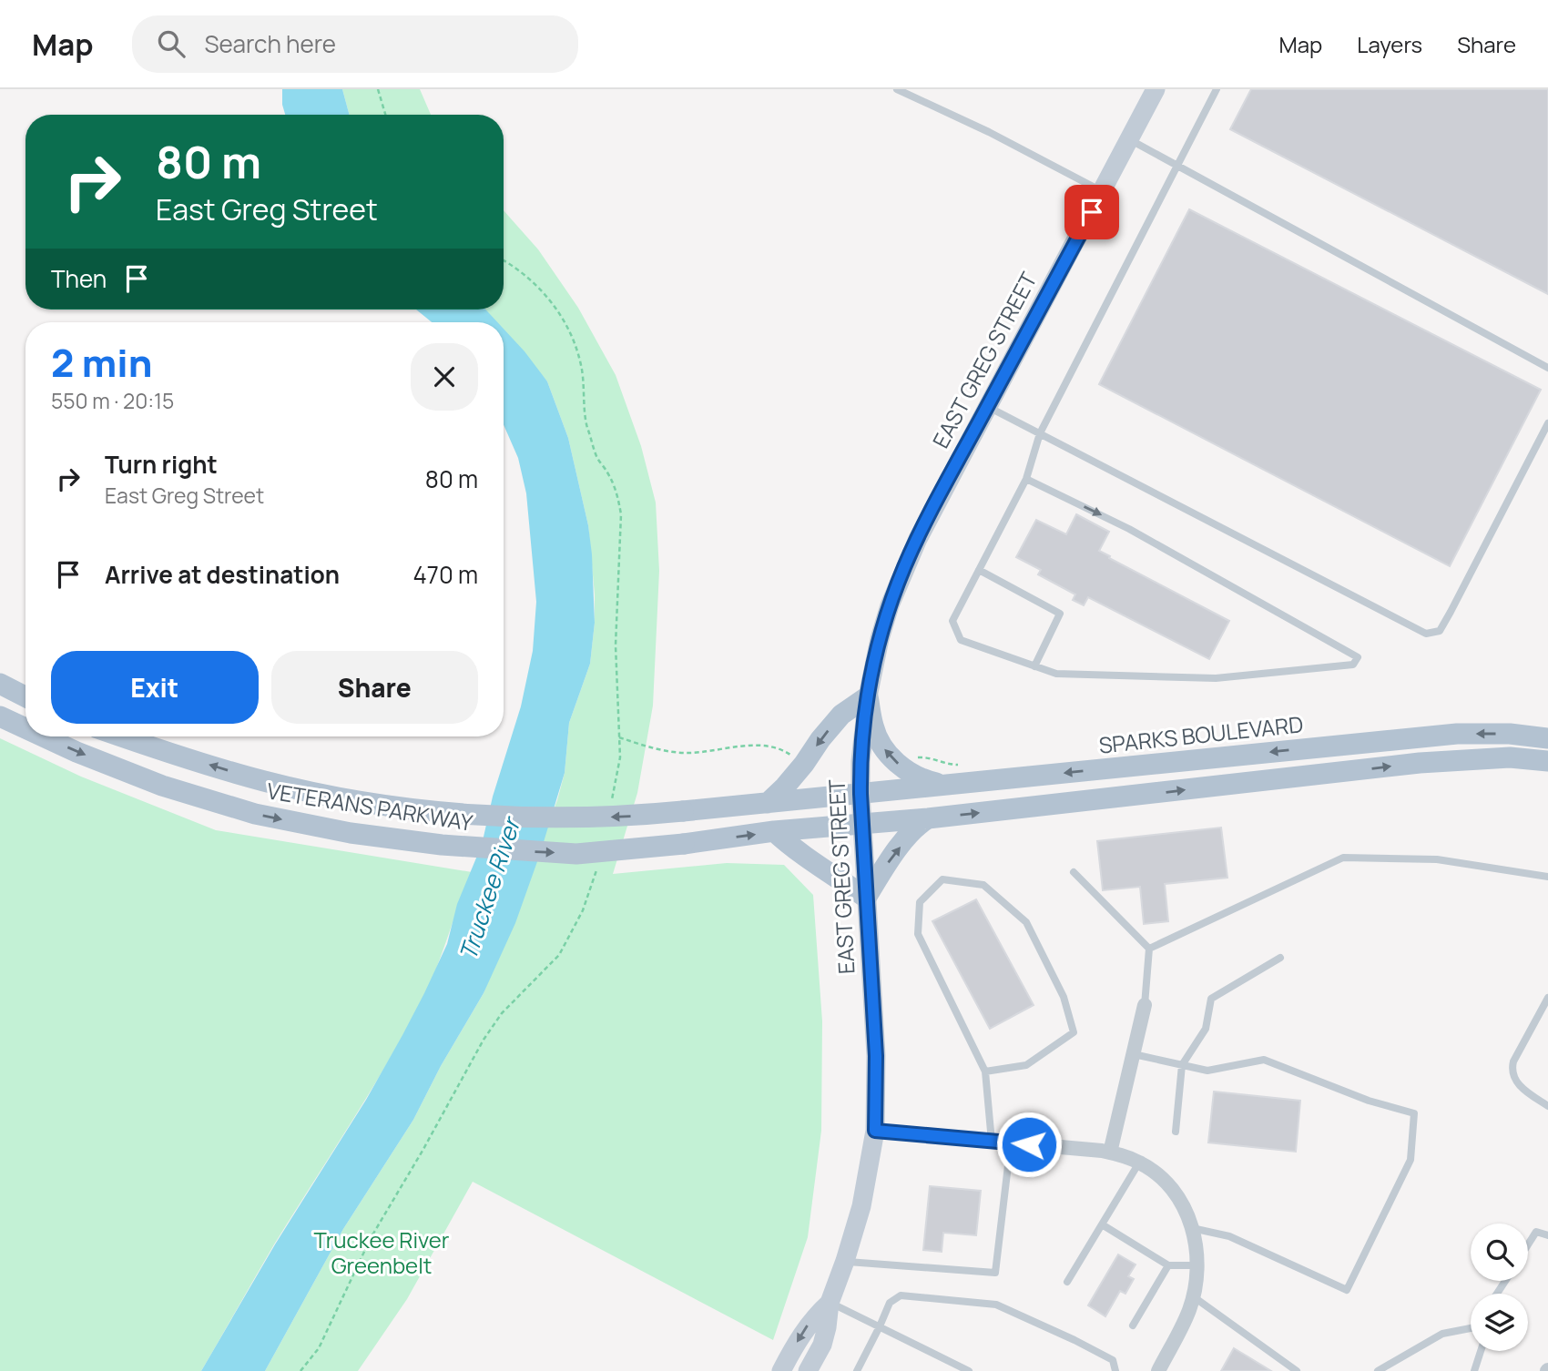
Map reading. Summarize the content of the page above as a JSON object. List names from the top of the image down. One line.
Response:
{"streets":{"main road":["EAST GREG STREET","SPARKS BOULEVARD","VETERANS PARKWAY"]},"crossings":[["EAST GREG STREET","SPARKS BOULEVARD"],["EAST GREG STREET","VETERANS PARKWAY"],["SPARKS BOULEVARD","VETERANS PARKWAY"]],"water":["Truckee River"],"parks":["Truckee River Greenbelt"],"page":{"header":"Map","search":"Search here","nav":["Map","Layers","Share"],"turn":["80 m","East Greg Street"],"then":"Then","heading":["2 min","550 m · 20:15"],"list":[{"name":"Turn right","note":"East Greg Street","value":"80 m"},{"name":"Arrive at destination","value":"470 m"}],"buttons":["Exit","Share"]}}
